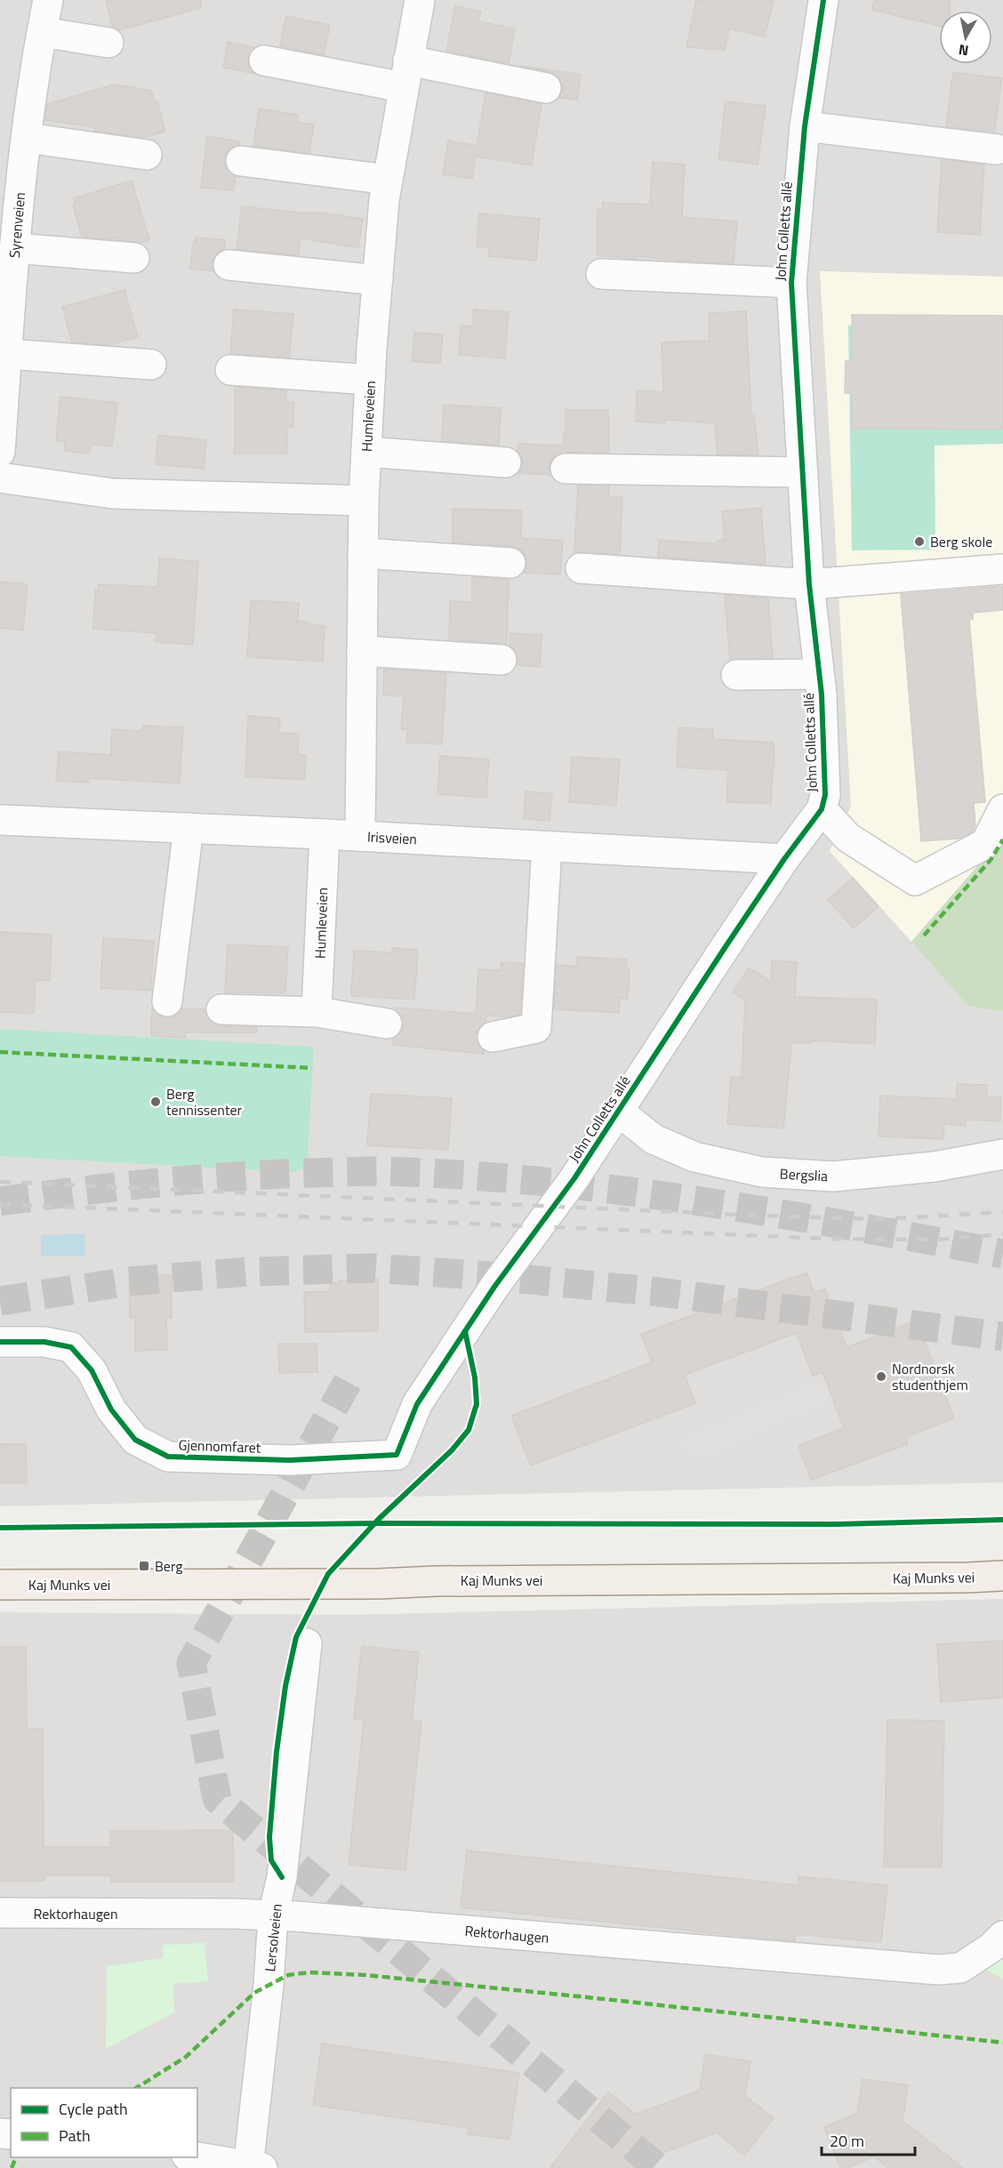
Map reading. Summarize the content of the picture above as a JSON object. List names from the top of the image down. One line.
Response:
{"streets":{"main road":["Kaj Munks vei"],"street":["Syrenveien","John Colletts allé","Humleveien","Irisveien","Bergslia","Gjennomfaret","Rektorhaugen","Lersolveien"]},"crossings":[["John Colletts allé","Irisveien"],["John Colletts allé","Bergslia"],["John Colletts allé","Gjennomfaret"],["Humleveien","Irisveien"],["Rektorhaugen","Lersolveien"]],"places":{"other":["Berg skole","Berg tennissenter","Nordnorsk studenthjem"],"transit":["Berg"]},"legend":["Cycle path","Path"],"scale_bar":"20 m","north":"bottom"}
